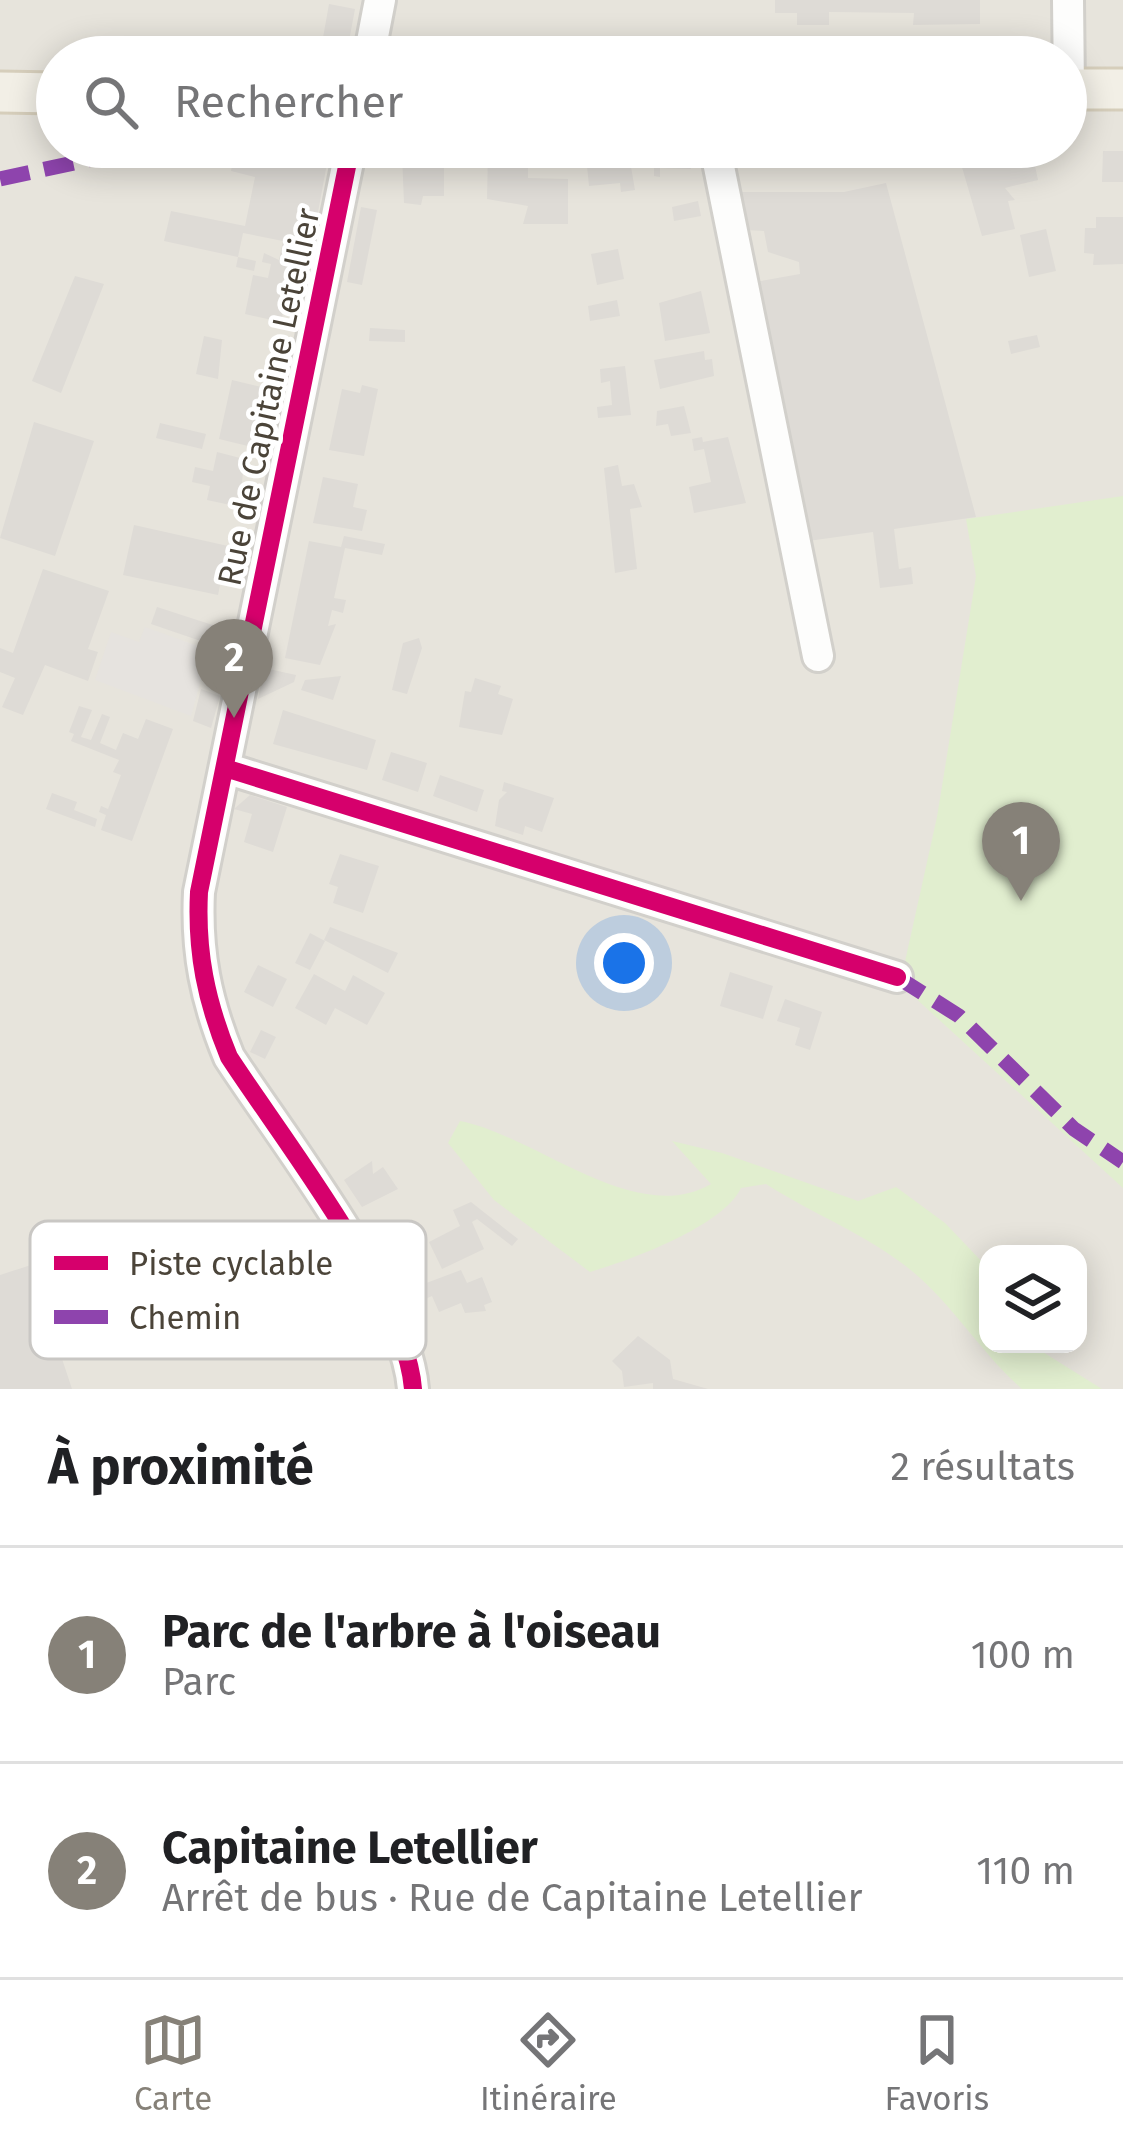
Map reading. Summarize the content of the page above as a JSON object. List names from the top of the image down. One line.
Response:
{"streets":{"street":["Rue de Capitaine Letellier"]},"legend":["Piste cyclable","Chemin"],"page":{"search":"Rechercher","pins":["2","1"],"heading":["À proximité","2 résultats"],"list":[{"mark":"1","name":"Parc de l'arbre à l'oiseau","note":"Parc","value":"100 m"},{"mark":"2","name":"Capitaine Letellier","note":"Arrêt de bus · Rue de Capitaine Letellier","value":"110 m"}],"nav":["Carte","Itinéraire","Favoris"]}}
